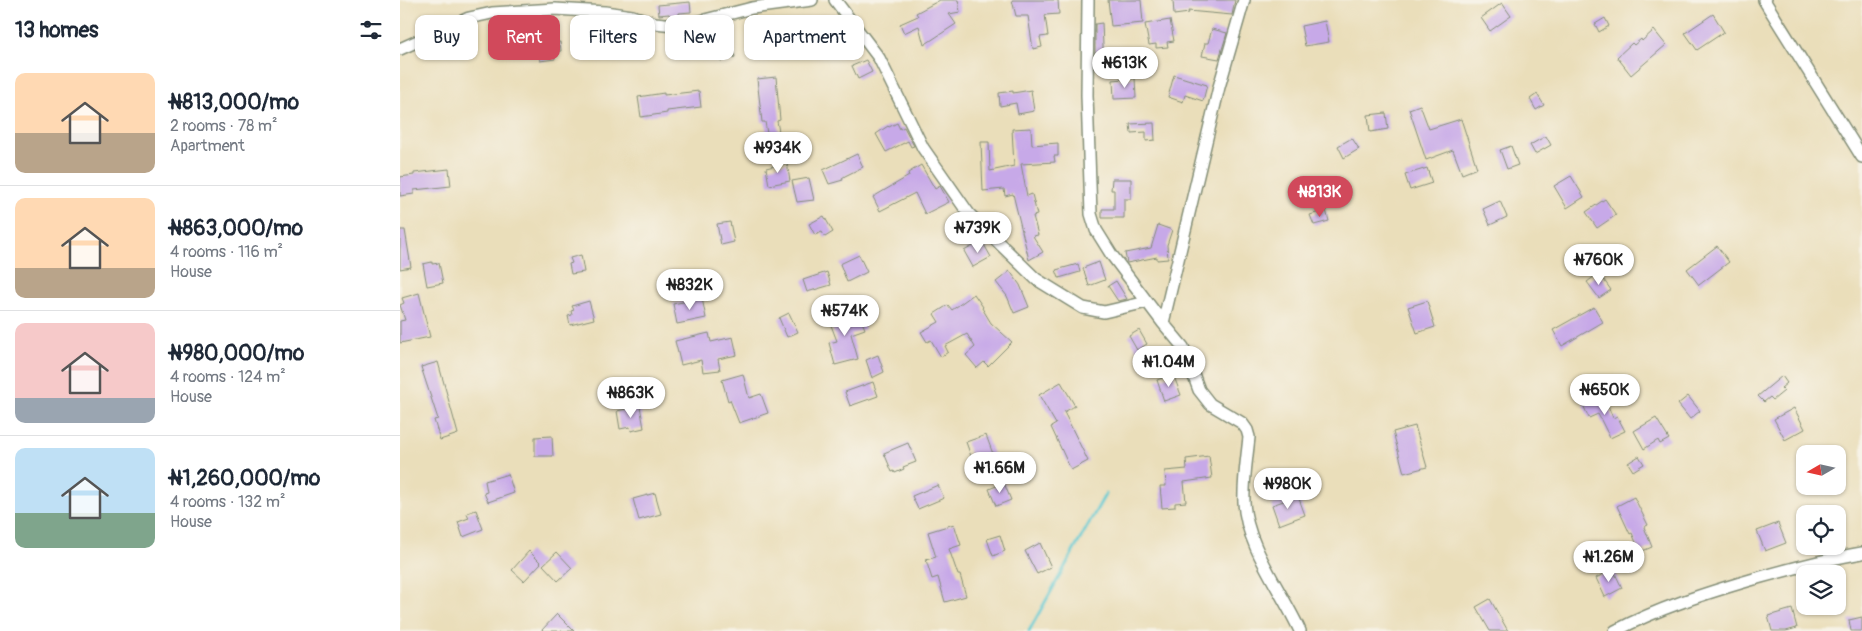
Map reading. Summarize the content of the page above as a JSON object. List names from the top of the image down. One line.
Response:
{"north":"left","page":{"heading":"13 homes","chip":["Buy","Rent","Filters","New","Apartment"],"price":["₦613K","₦934K","₦813K","₦739K","₦760K","₦832K","₦574K","₦1.04M","₦650K","₦863K","₦1.66M","₦980K","₦1.26M"],"list":[{"name":"₦813,000/mo","note":"2 rooms · 78 m² · Apartment"},{"name":"₦863,000/mo","note":"4 rooms · 116 m² · House"},{"name":"₦980,000/mo","note":"4 rooms · 124 m² · House"},{"name":"₦1,260,000/mo","note":"4 rooms · 132 m² · House"}]}}
